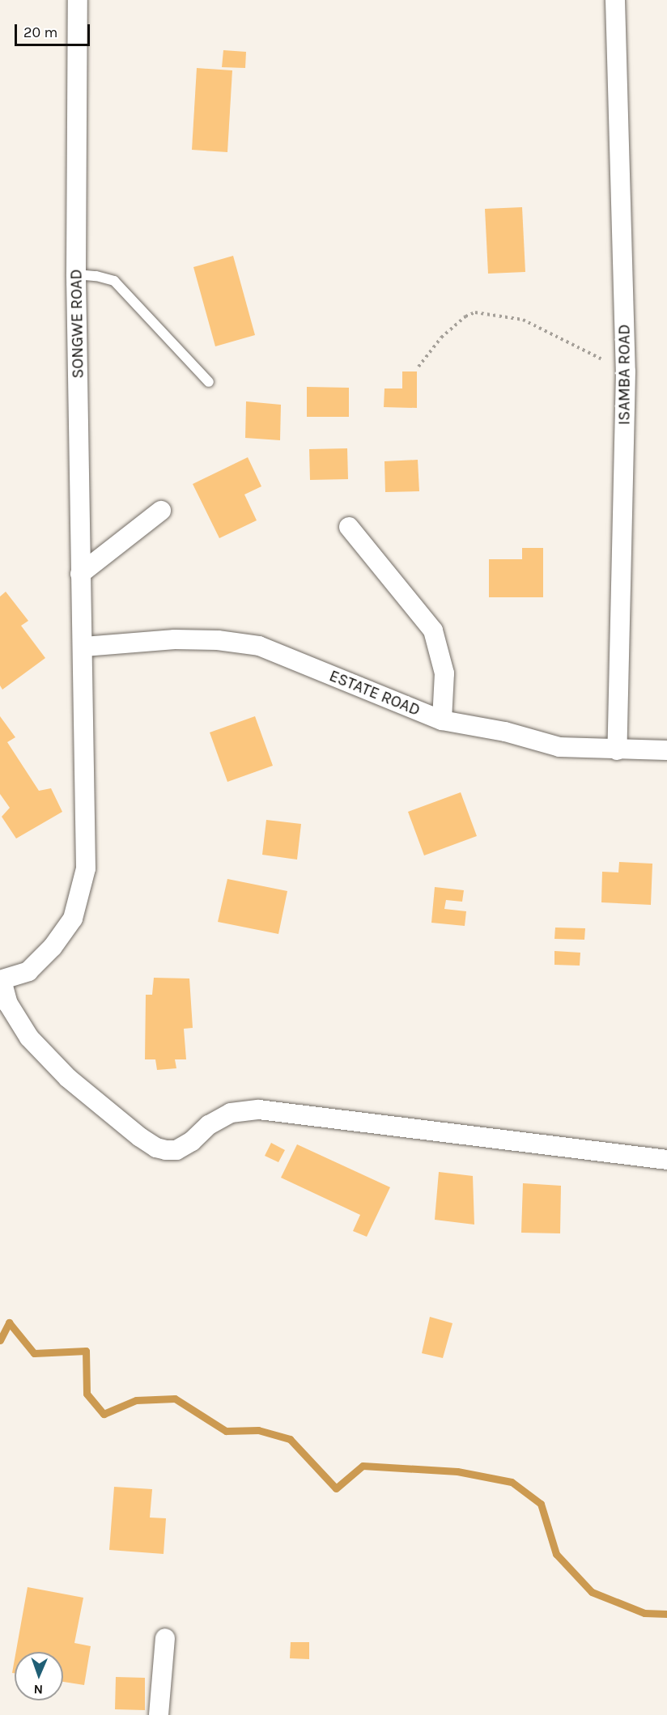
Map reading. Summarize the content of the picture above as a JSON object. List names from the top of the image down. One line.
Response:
{"streets":{"street":["SONGWE ROAD","ISAMBA ROAD","ESTATE ROAD"]},"crossings":[["SONGWE ROAD","ESTATE ROAD"],["ISAMBA ROAD","ESTATE ROAD"]],"scale_bar":"20 m","north":"bottom"}
